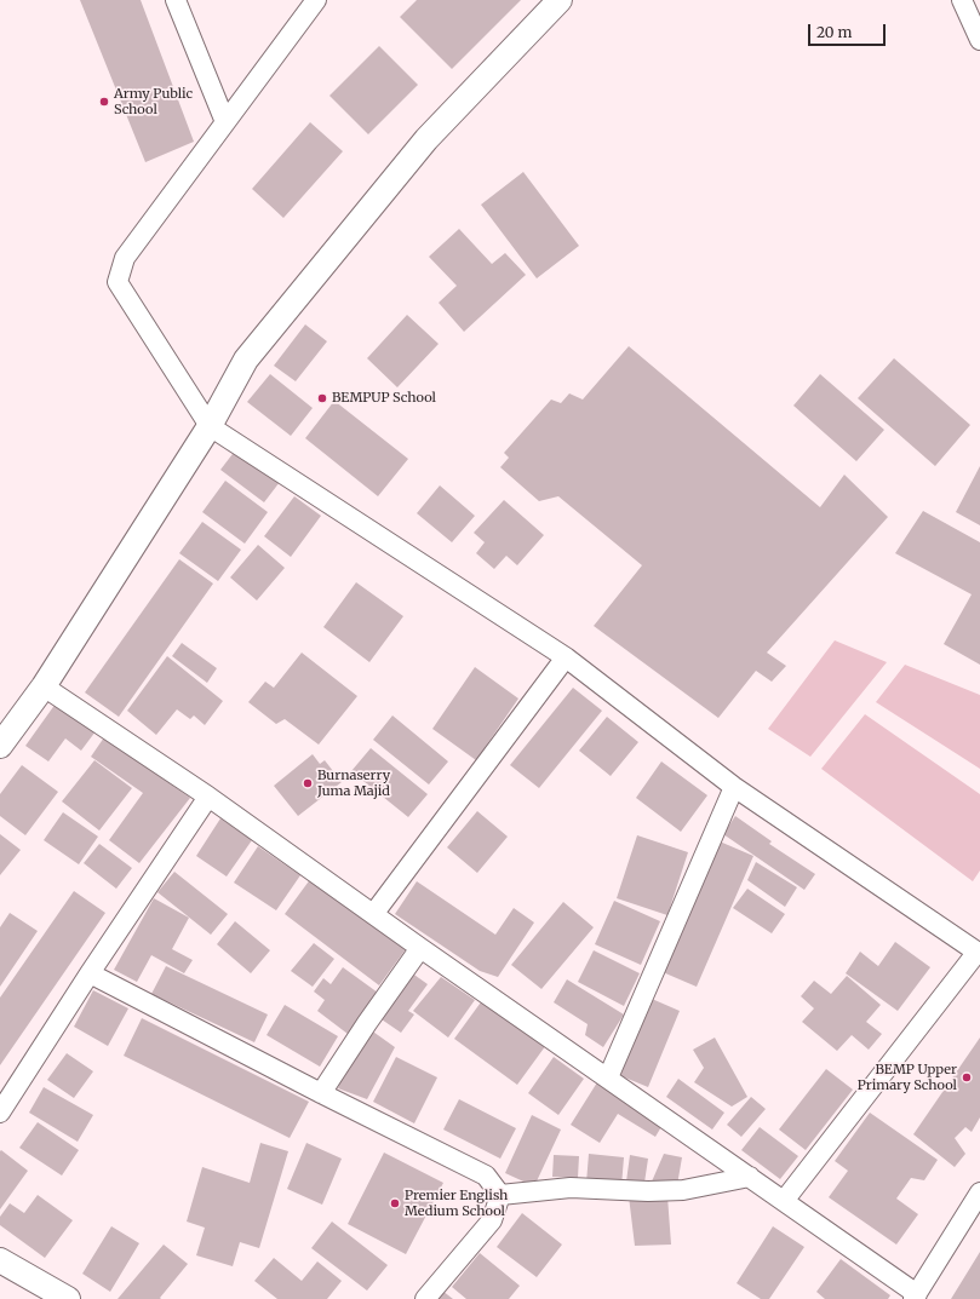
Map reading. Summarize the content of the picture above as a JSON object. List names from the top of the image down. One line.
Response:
{"places":["Army Public School","BEMPUP School","Burnaserry Juma Majid","BEMP Upper Primary School","Premier English Medium School"],"scale_bar":"20 m"}
